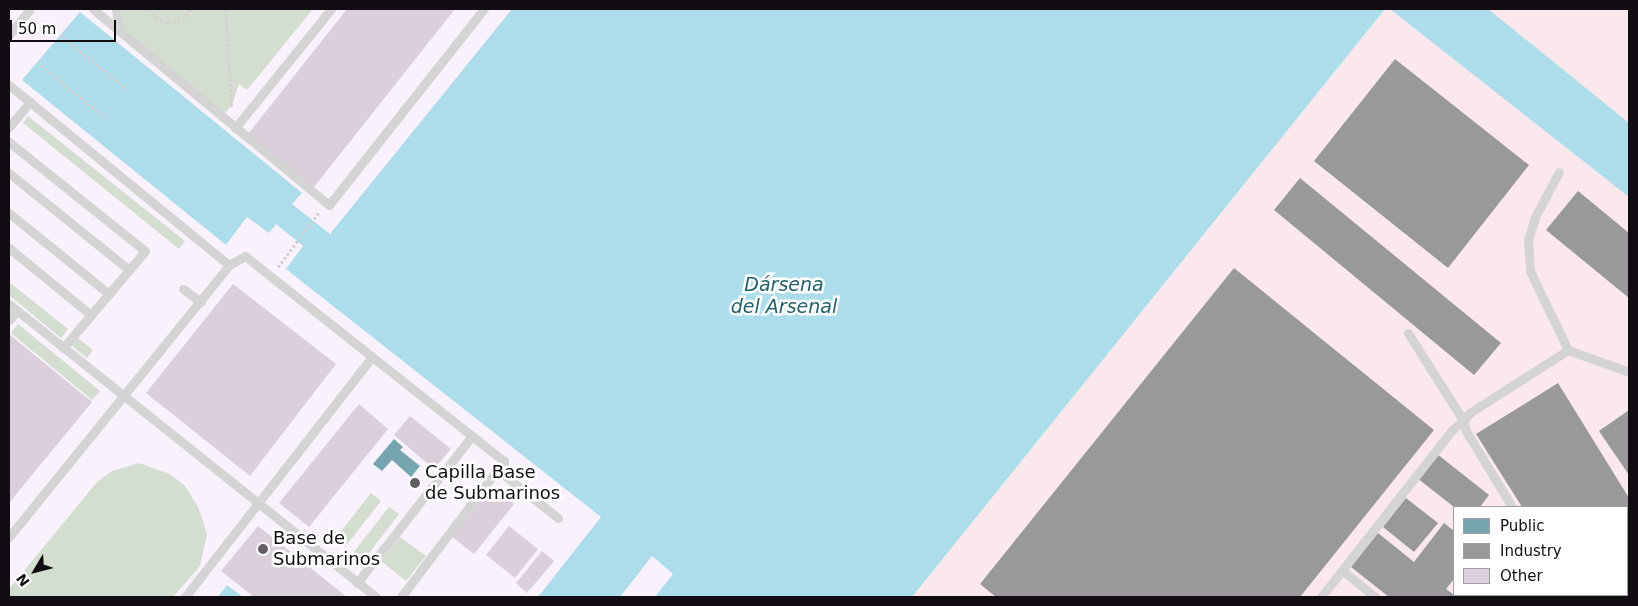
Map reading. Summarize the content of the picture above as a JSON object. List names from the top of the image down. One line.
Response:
{"water":["Dársena del Arsenal"],"places":["Capilla Base de Submarinos","Base de Submarinos"],"legend":["Public","Industry","Other"],"scale_bar":"50 m","north":"bottom left"}
